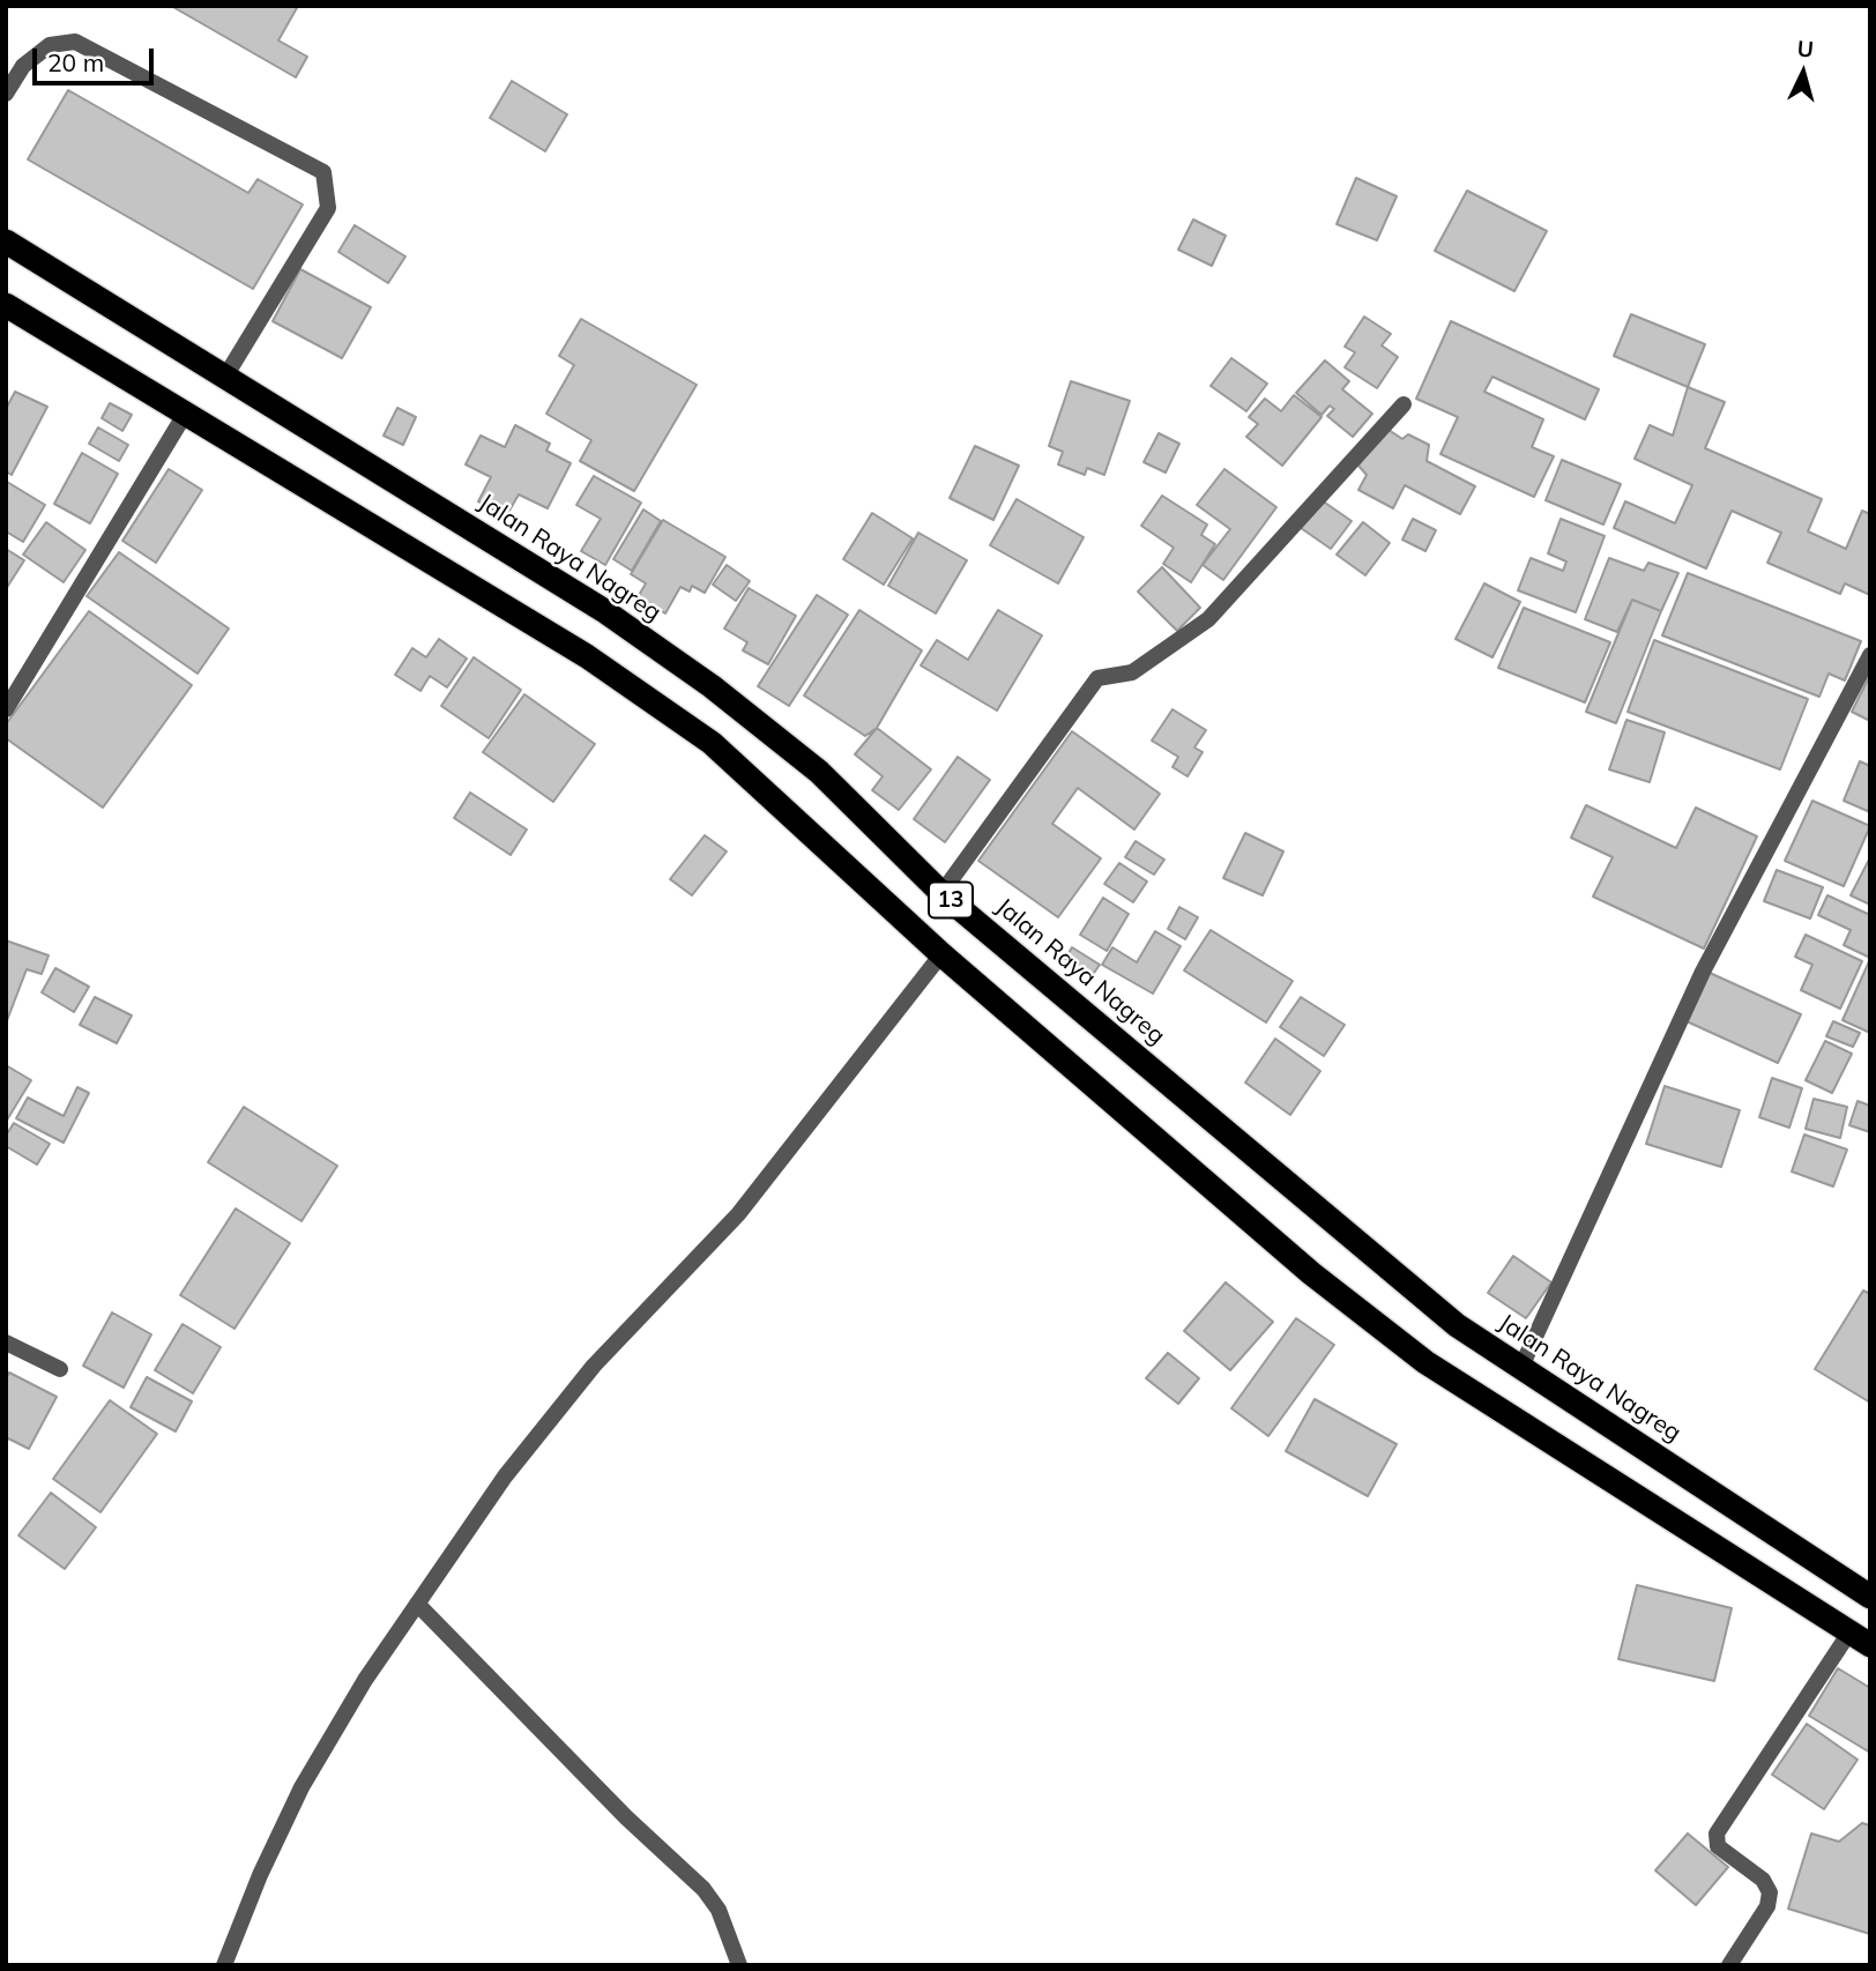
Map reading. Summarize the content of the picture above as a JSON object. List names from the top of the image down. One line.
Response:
{"streets":{"highway":["Jalan Raya Nagreg","13"]},"scale_bar":"20 m","north":"top"}
